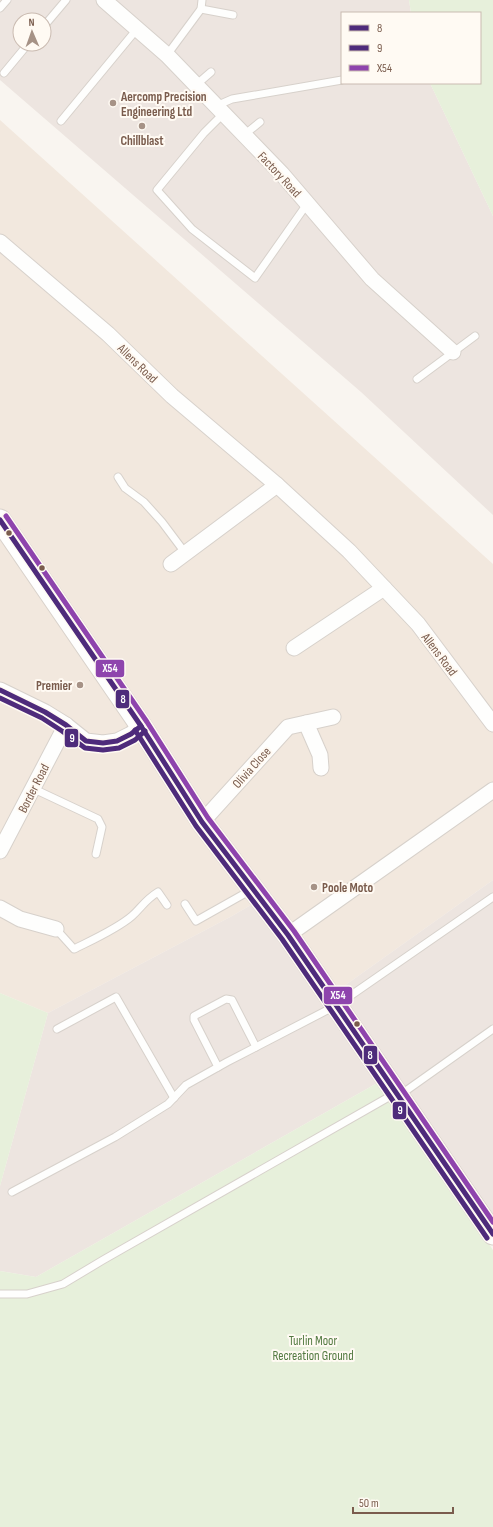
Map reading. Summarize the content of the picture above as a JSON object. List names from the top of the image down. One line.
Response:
{"streets":{"street":["Factory Road","Allens Road","Olivia Close","Border Road"]},"parks":["Turlin Moor Recreation Ground"],"places":["Aercomp Precision Engineering Ltd","Chillblast","Premier","Poole Moto"],"lines":["transit line X54","transit line 8","transit line 9"],"legend":["8","9","X54"],"scale_bar":"50 m","north":"top"}
